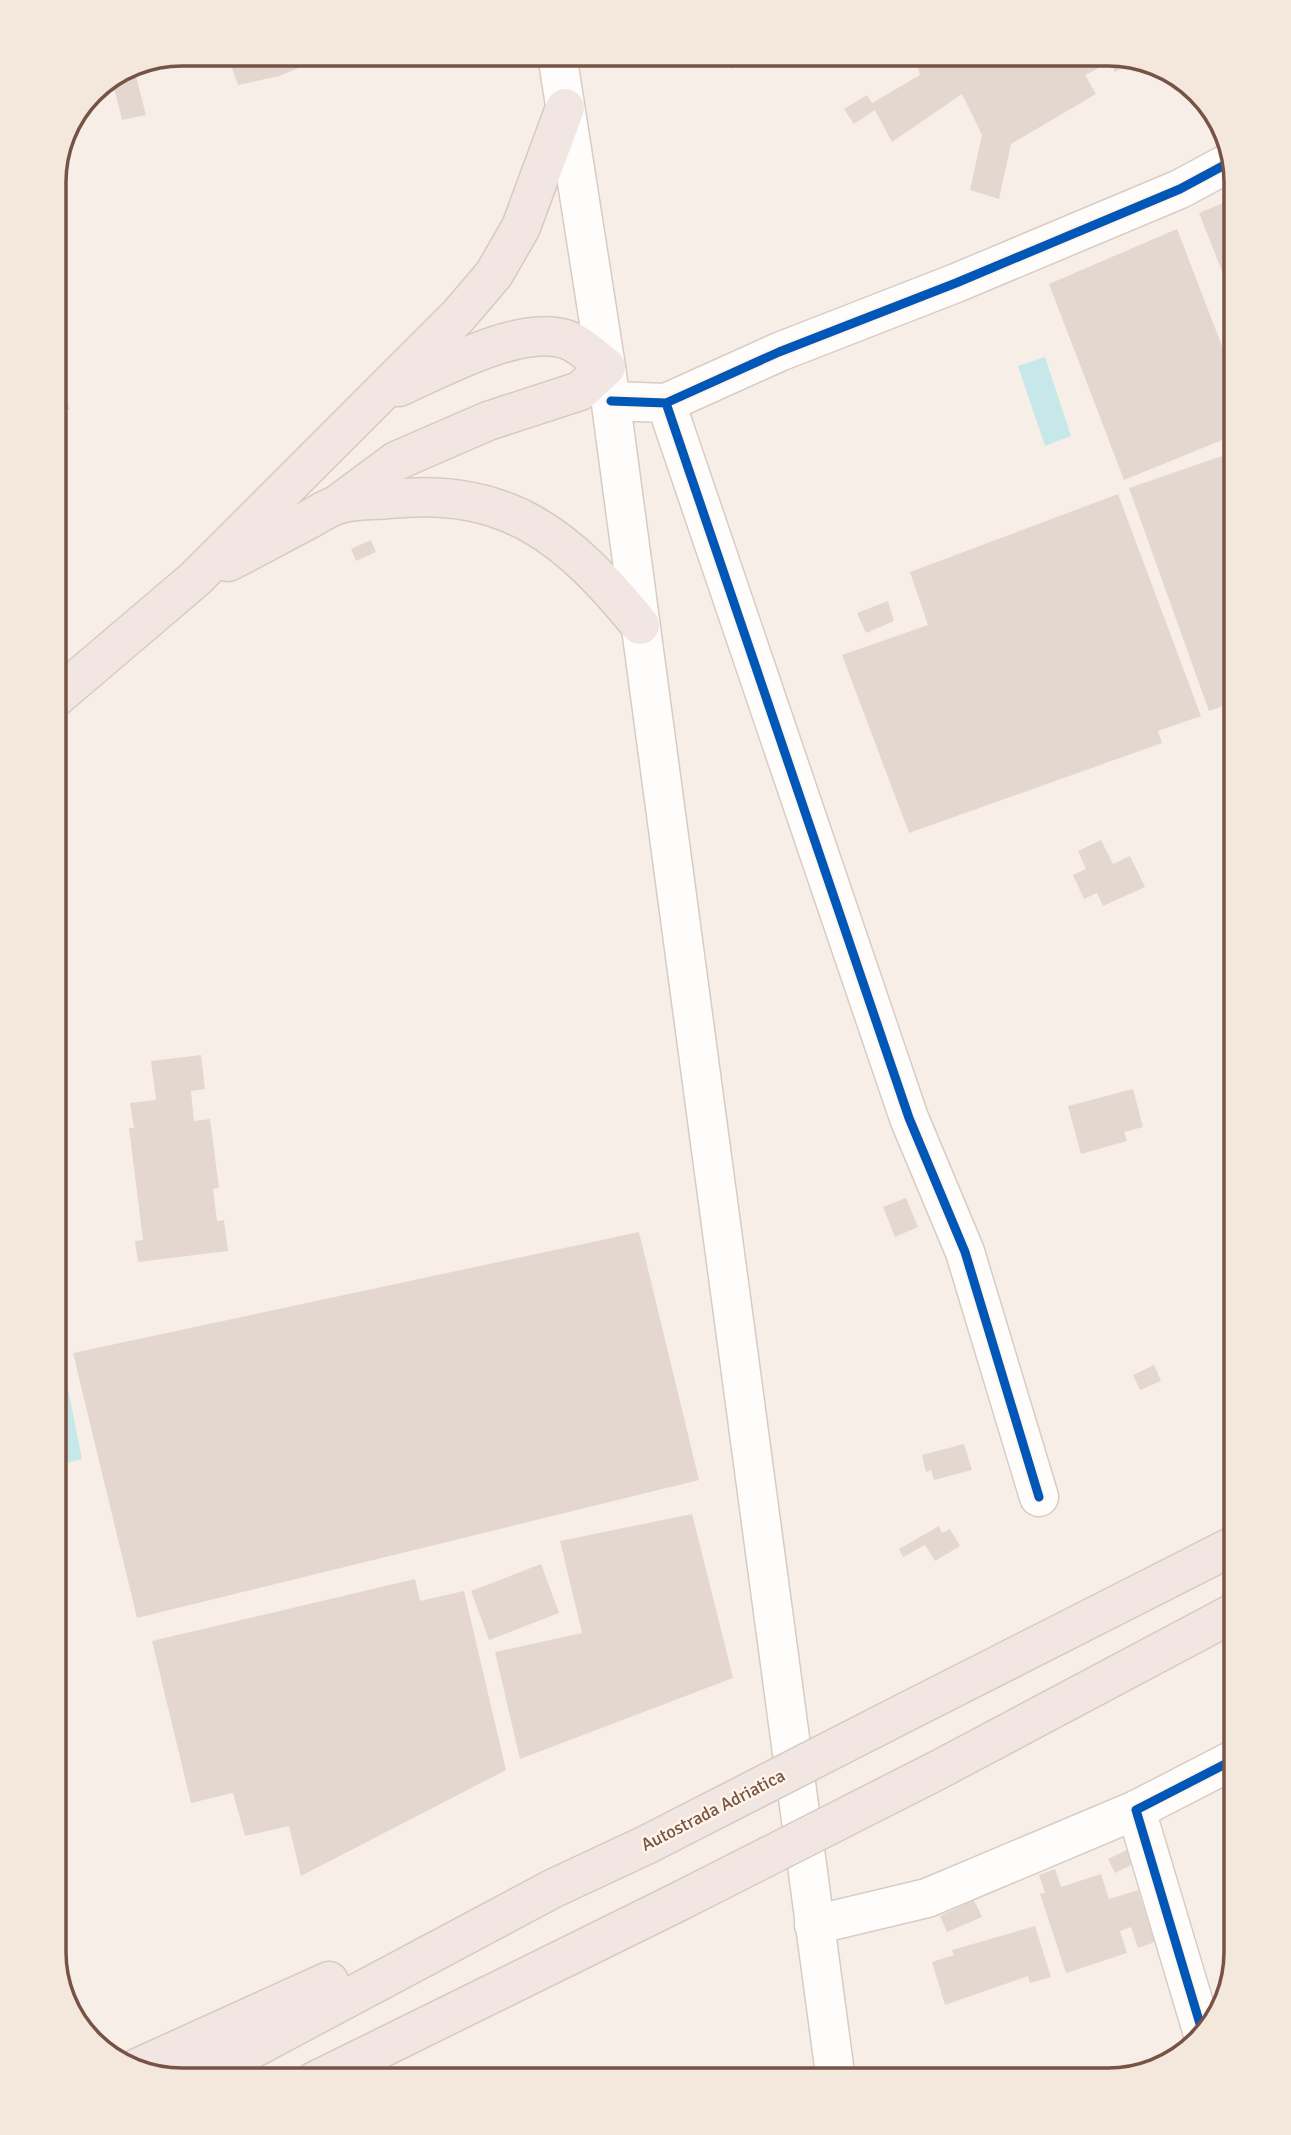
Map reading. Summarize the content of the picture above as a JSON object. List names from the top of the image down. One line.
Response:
{"streets":{"highway":["Autostrada Adriatica"]}}
